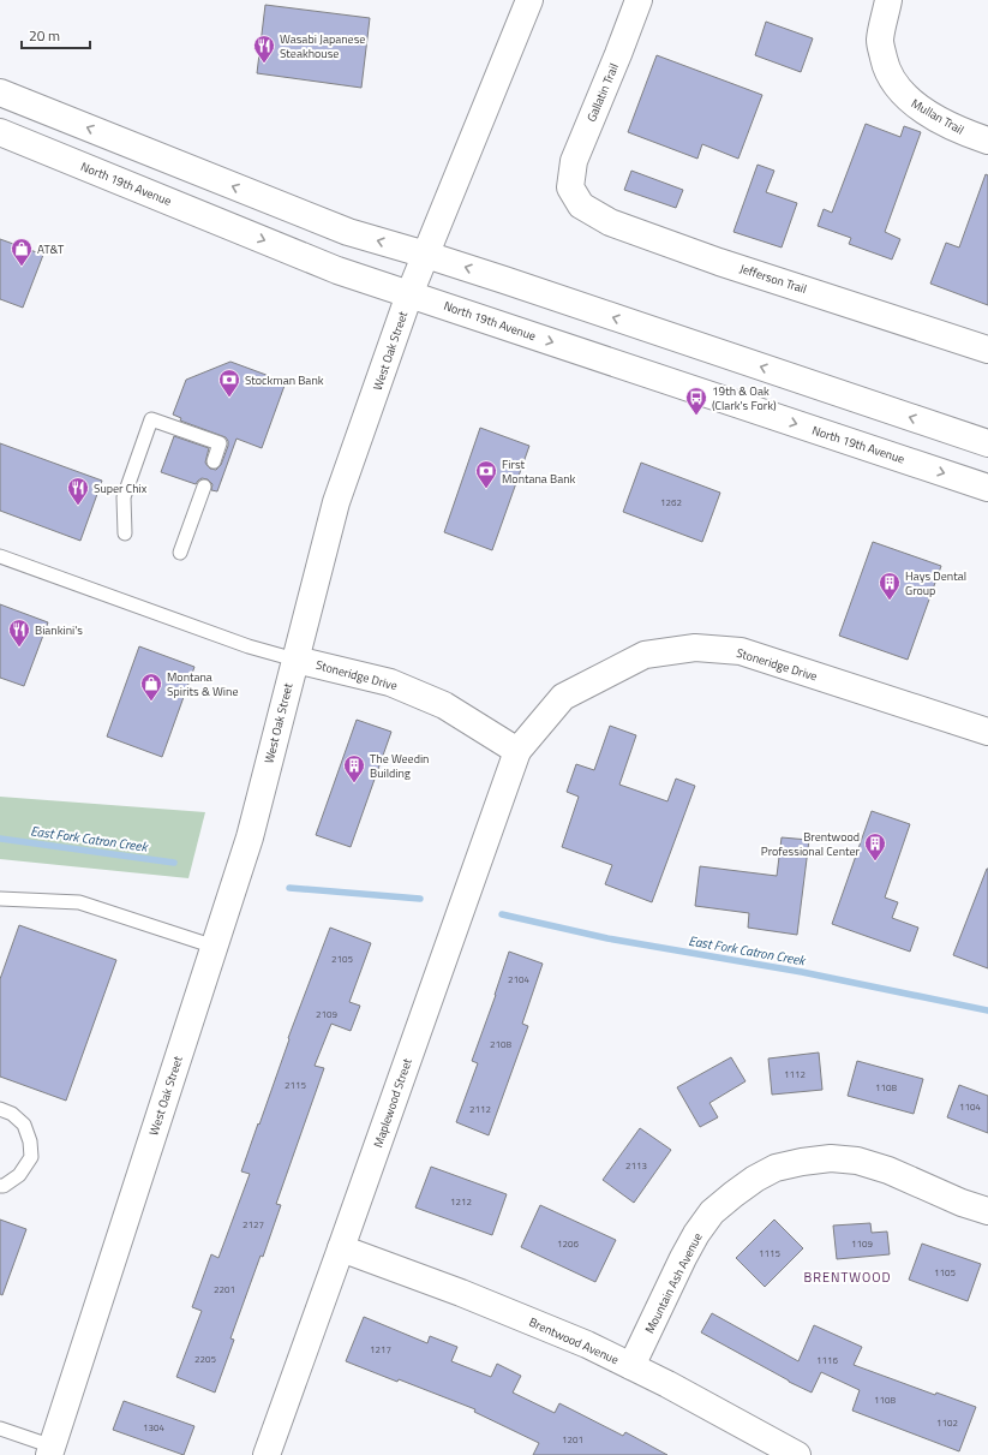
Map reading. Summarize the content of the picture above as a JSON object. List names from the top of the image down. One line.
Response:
{"streets":{"main road":["Gallatin Trail","Mullan Trail","North 19th Avenue","Jefferson Trail","West Oak Street","Stoneridge Drive","Maplewood Street","Mountain Ash Avenue","Brentwood Avenue"]},"crossings":[["Gallatin Trail","Jefferson Trail"],["North 19th Avenue","West Oak Street"],["West Oak Street","Stoneridge Drive"],["Stoneridge Drive","Maplewood Street"],["Maplewood Street","Brentwood Avenue"],["Mountain Ash Avenue","Brentwood Avenue"]],"districts":["BRENTWOOD"],"water":["East Fork Catron Creek"],"places":{"restaurant":["Wasabi Japanese Steakhouse","Super Chix","Biankini's"],"shop":["AT&T","Montana Spirits & Wine"],"bank":["Stockman Bank","First Montana Bank"],"bus stop":["19th & Oak (Clark's Fork)"],"building":["Hays Dental Group","The Weedin Building","Brentwood Professional Center"]},"house_numbers":["1262","2105","2104","2109","2108","1112","2115","1108","1104","2112","2113","1212","2127","1206","1109","1115","1105","2201","1217","2205","1116","1108","1102","1304","1201"],"scale_bar":"20 m"}
